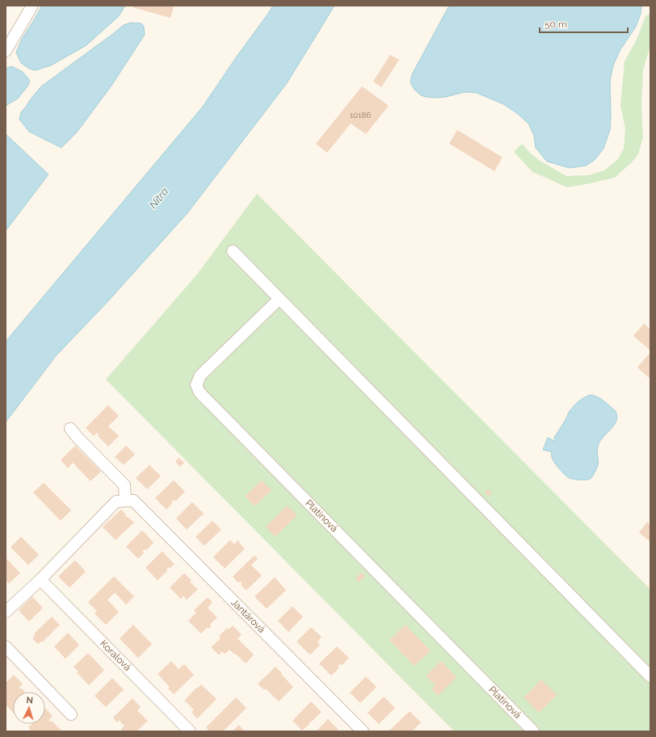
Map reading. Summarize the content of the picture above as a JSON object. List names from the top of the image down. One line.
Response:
{"streets":{"street":["Platinová","Jantárová","Koralová"]},"water":["Nitra"],"house_numbers":["10186"],"scale_bar":"50 m","north":"top"}
